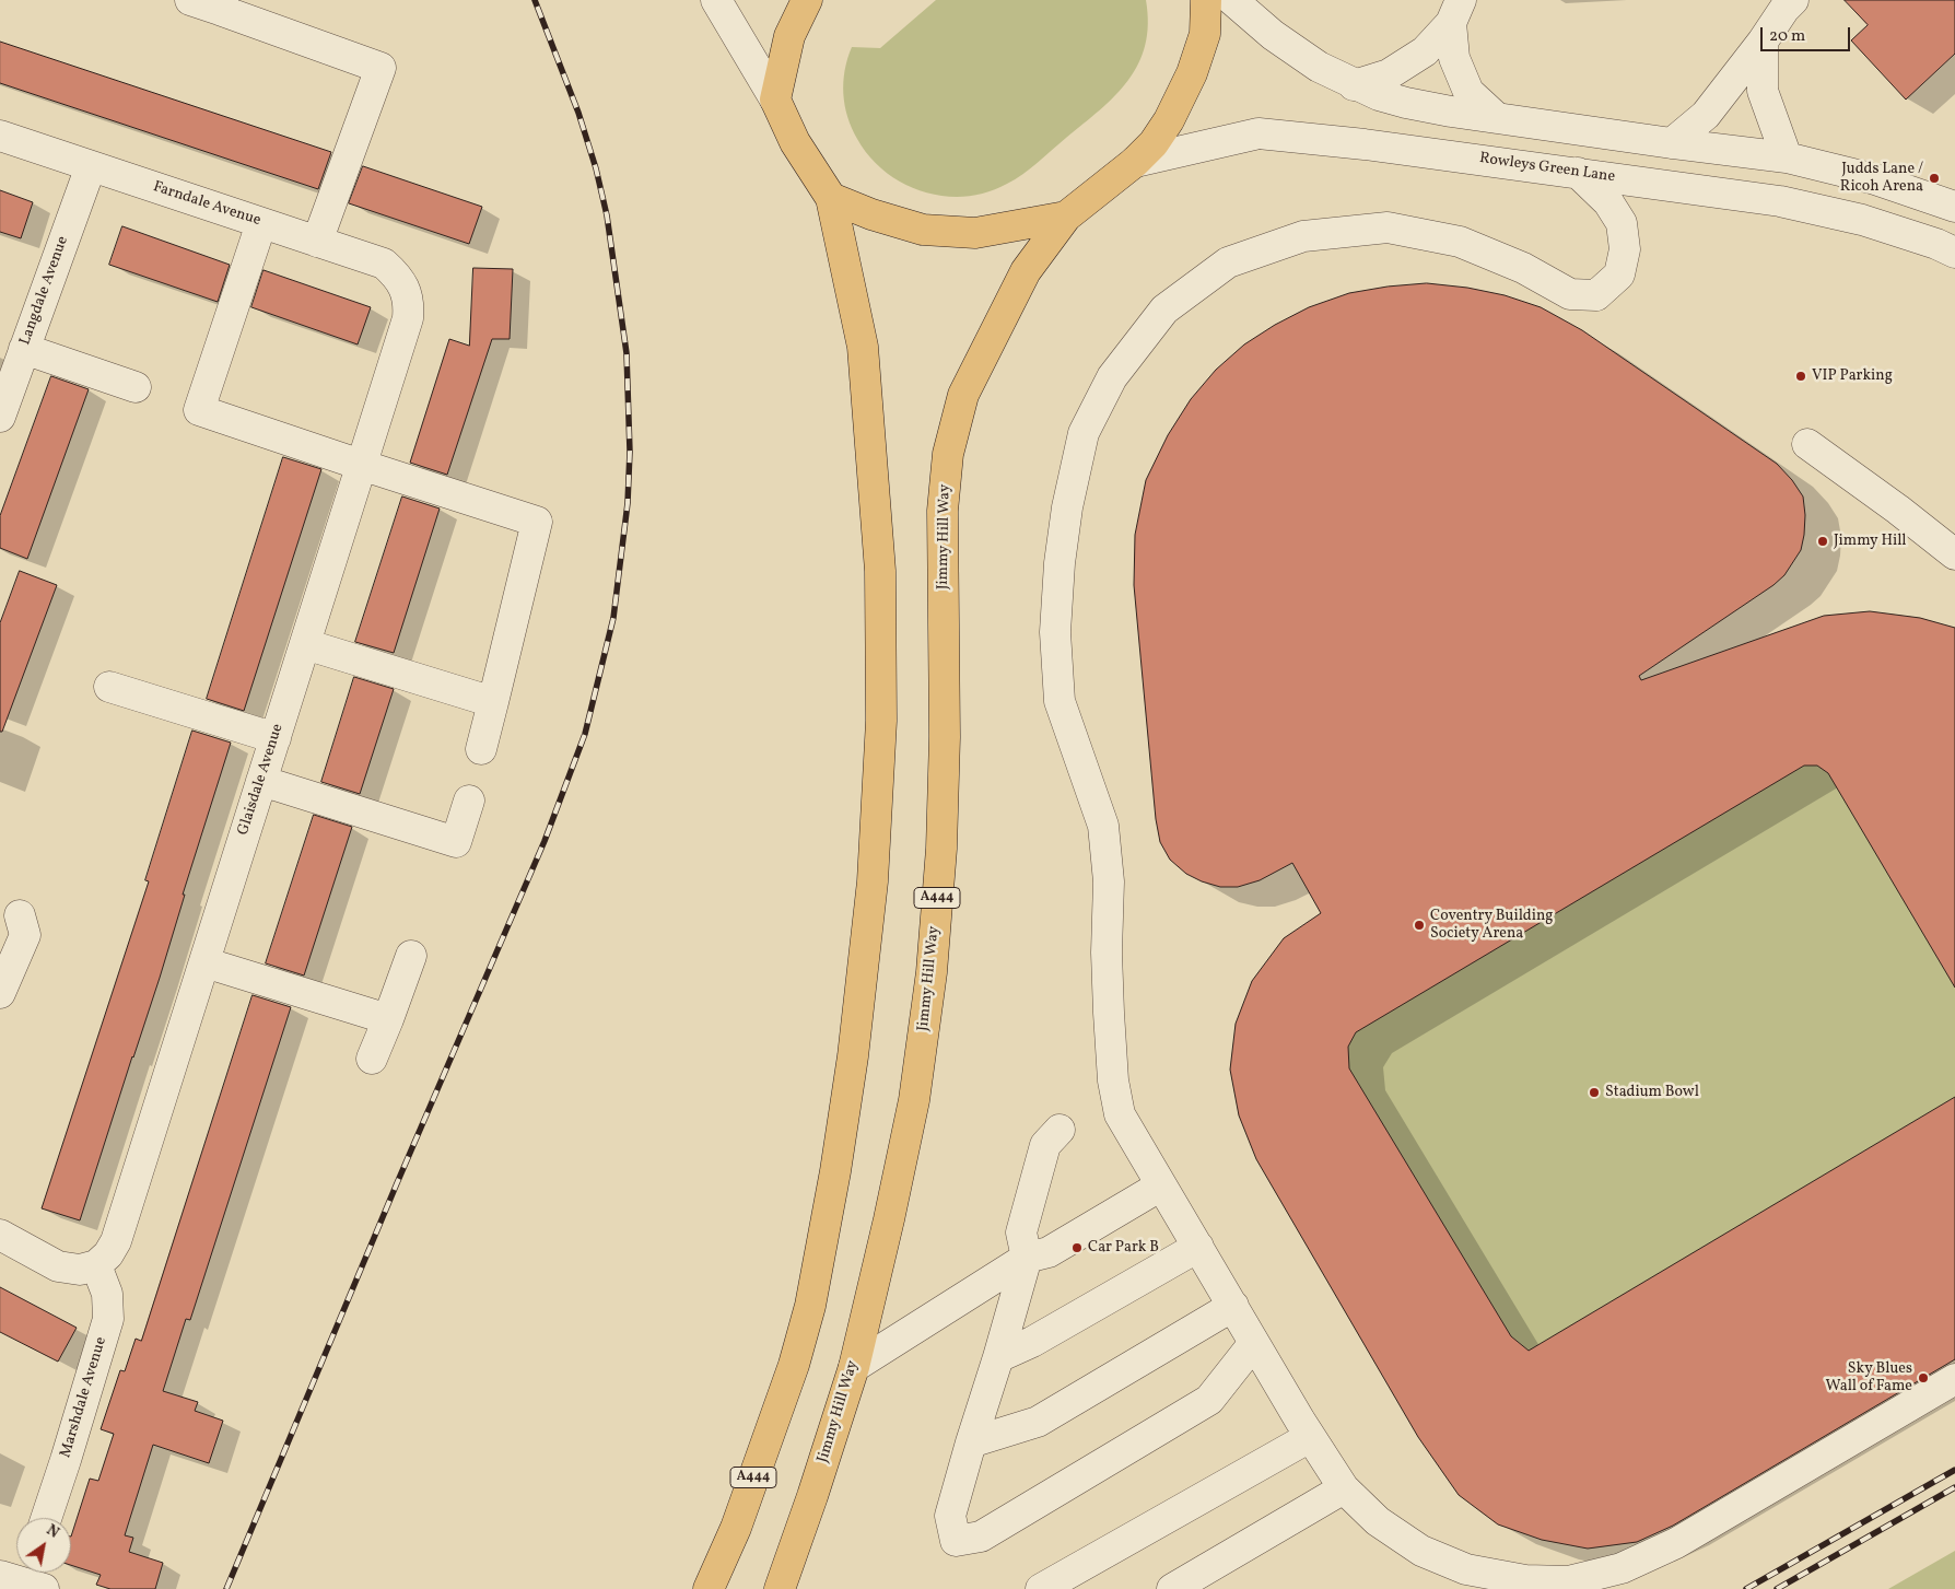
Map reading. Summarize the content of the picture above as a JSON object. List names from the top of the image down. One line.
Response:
{"streets":{"highway":["Jimmy Hill Way","A444"],"street":["Rowleys Green Lane","Farndale Avenue","Langdale Avenue","Glaisdale Avenue","Marshdale Avenue"]},"crossings":[["Farndale Avenue","Langdale Avenue"],["Farndale Avenue","Glaisdale Avenue"],["Glaisdale Avenue","Marshdale Avenue"]],"places":["Judds Lane / Ricoh Arena","VIP Parking","Jimmy Hill","Coventry Building Society Arena","Stadium Bowl","Car Park B","Sky Blues Wall of Fame"],"scale_bar":"20 m","north":"top right"}
